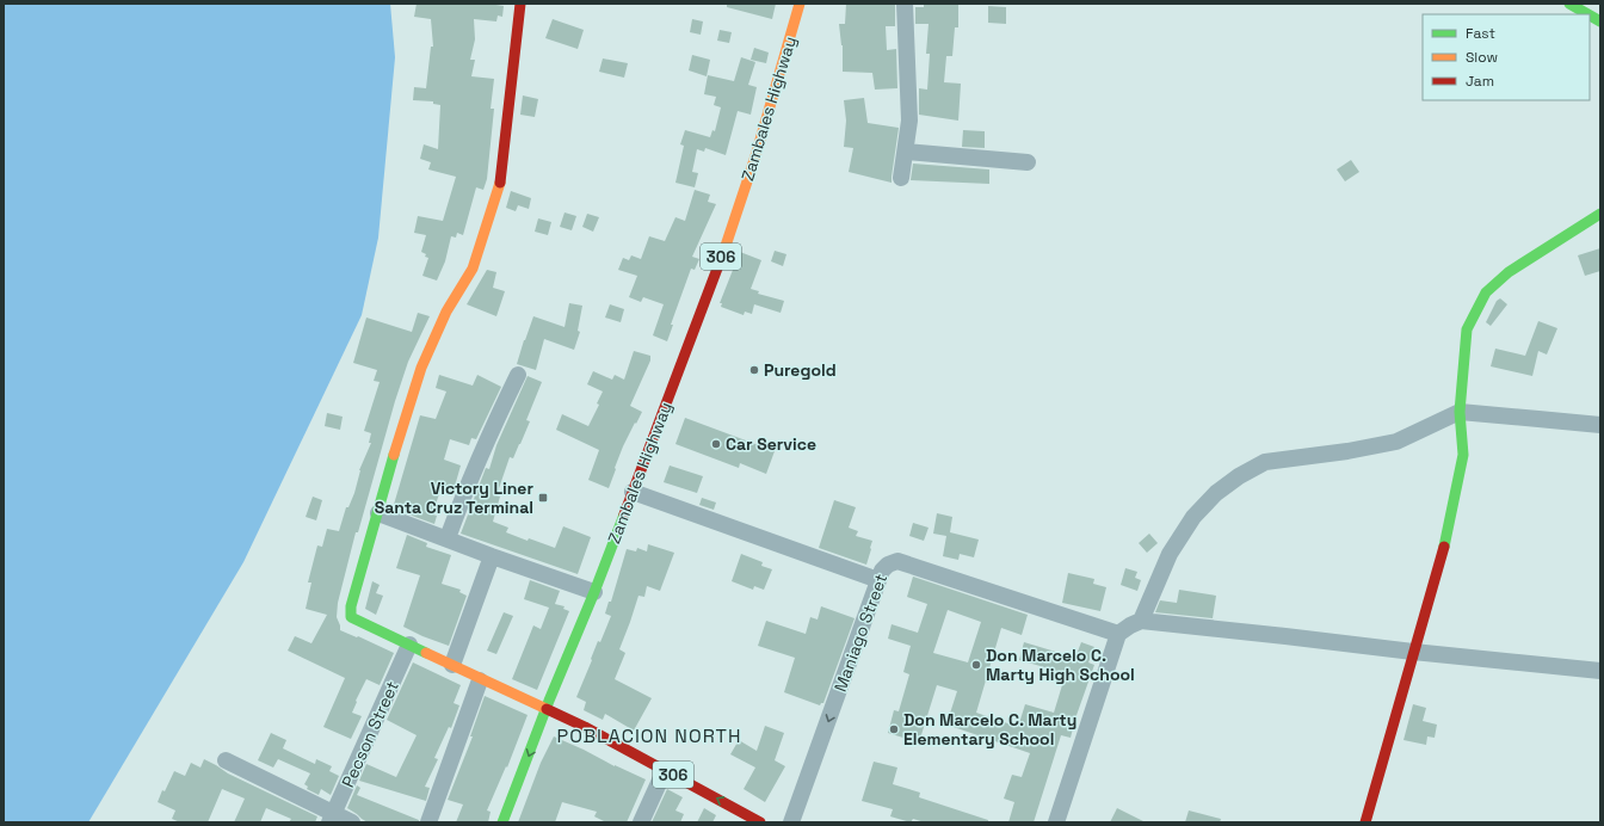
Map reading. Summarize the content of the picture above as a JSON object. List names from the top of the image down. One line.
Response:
{"streets":{"street":["Zambales Highway","306","Maniago Street","Pecson Street"]},"crossings":[["Zambales Highway","306"]],"one_way":["Maniago Street"],"districts":["POBLACION NORTH"],"places":{"other":["Puregold","Car Service","Don Marcelo C. Marty High School","Don Marcelo C. Marty Elementary School"],"transit":["Victory Liner Santa Cruz Terminal"]},"legend":["Fast","Slow","Jam"]}
